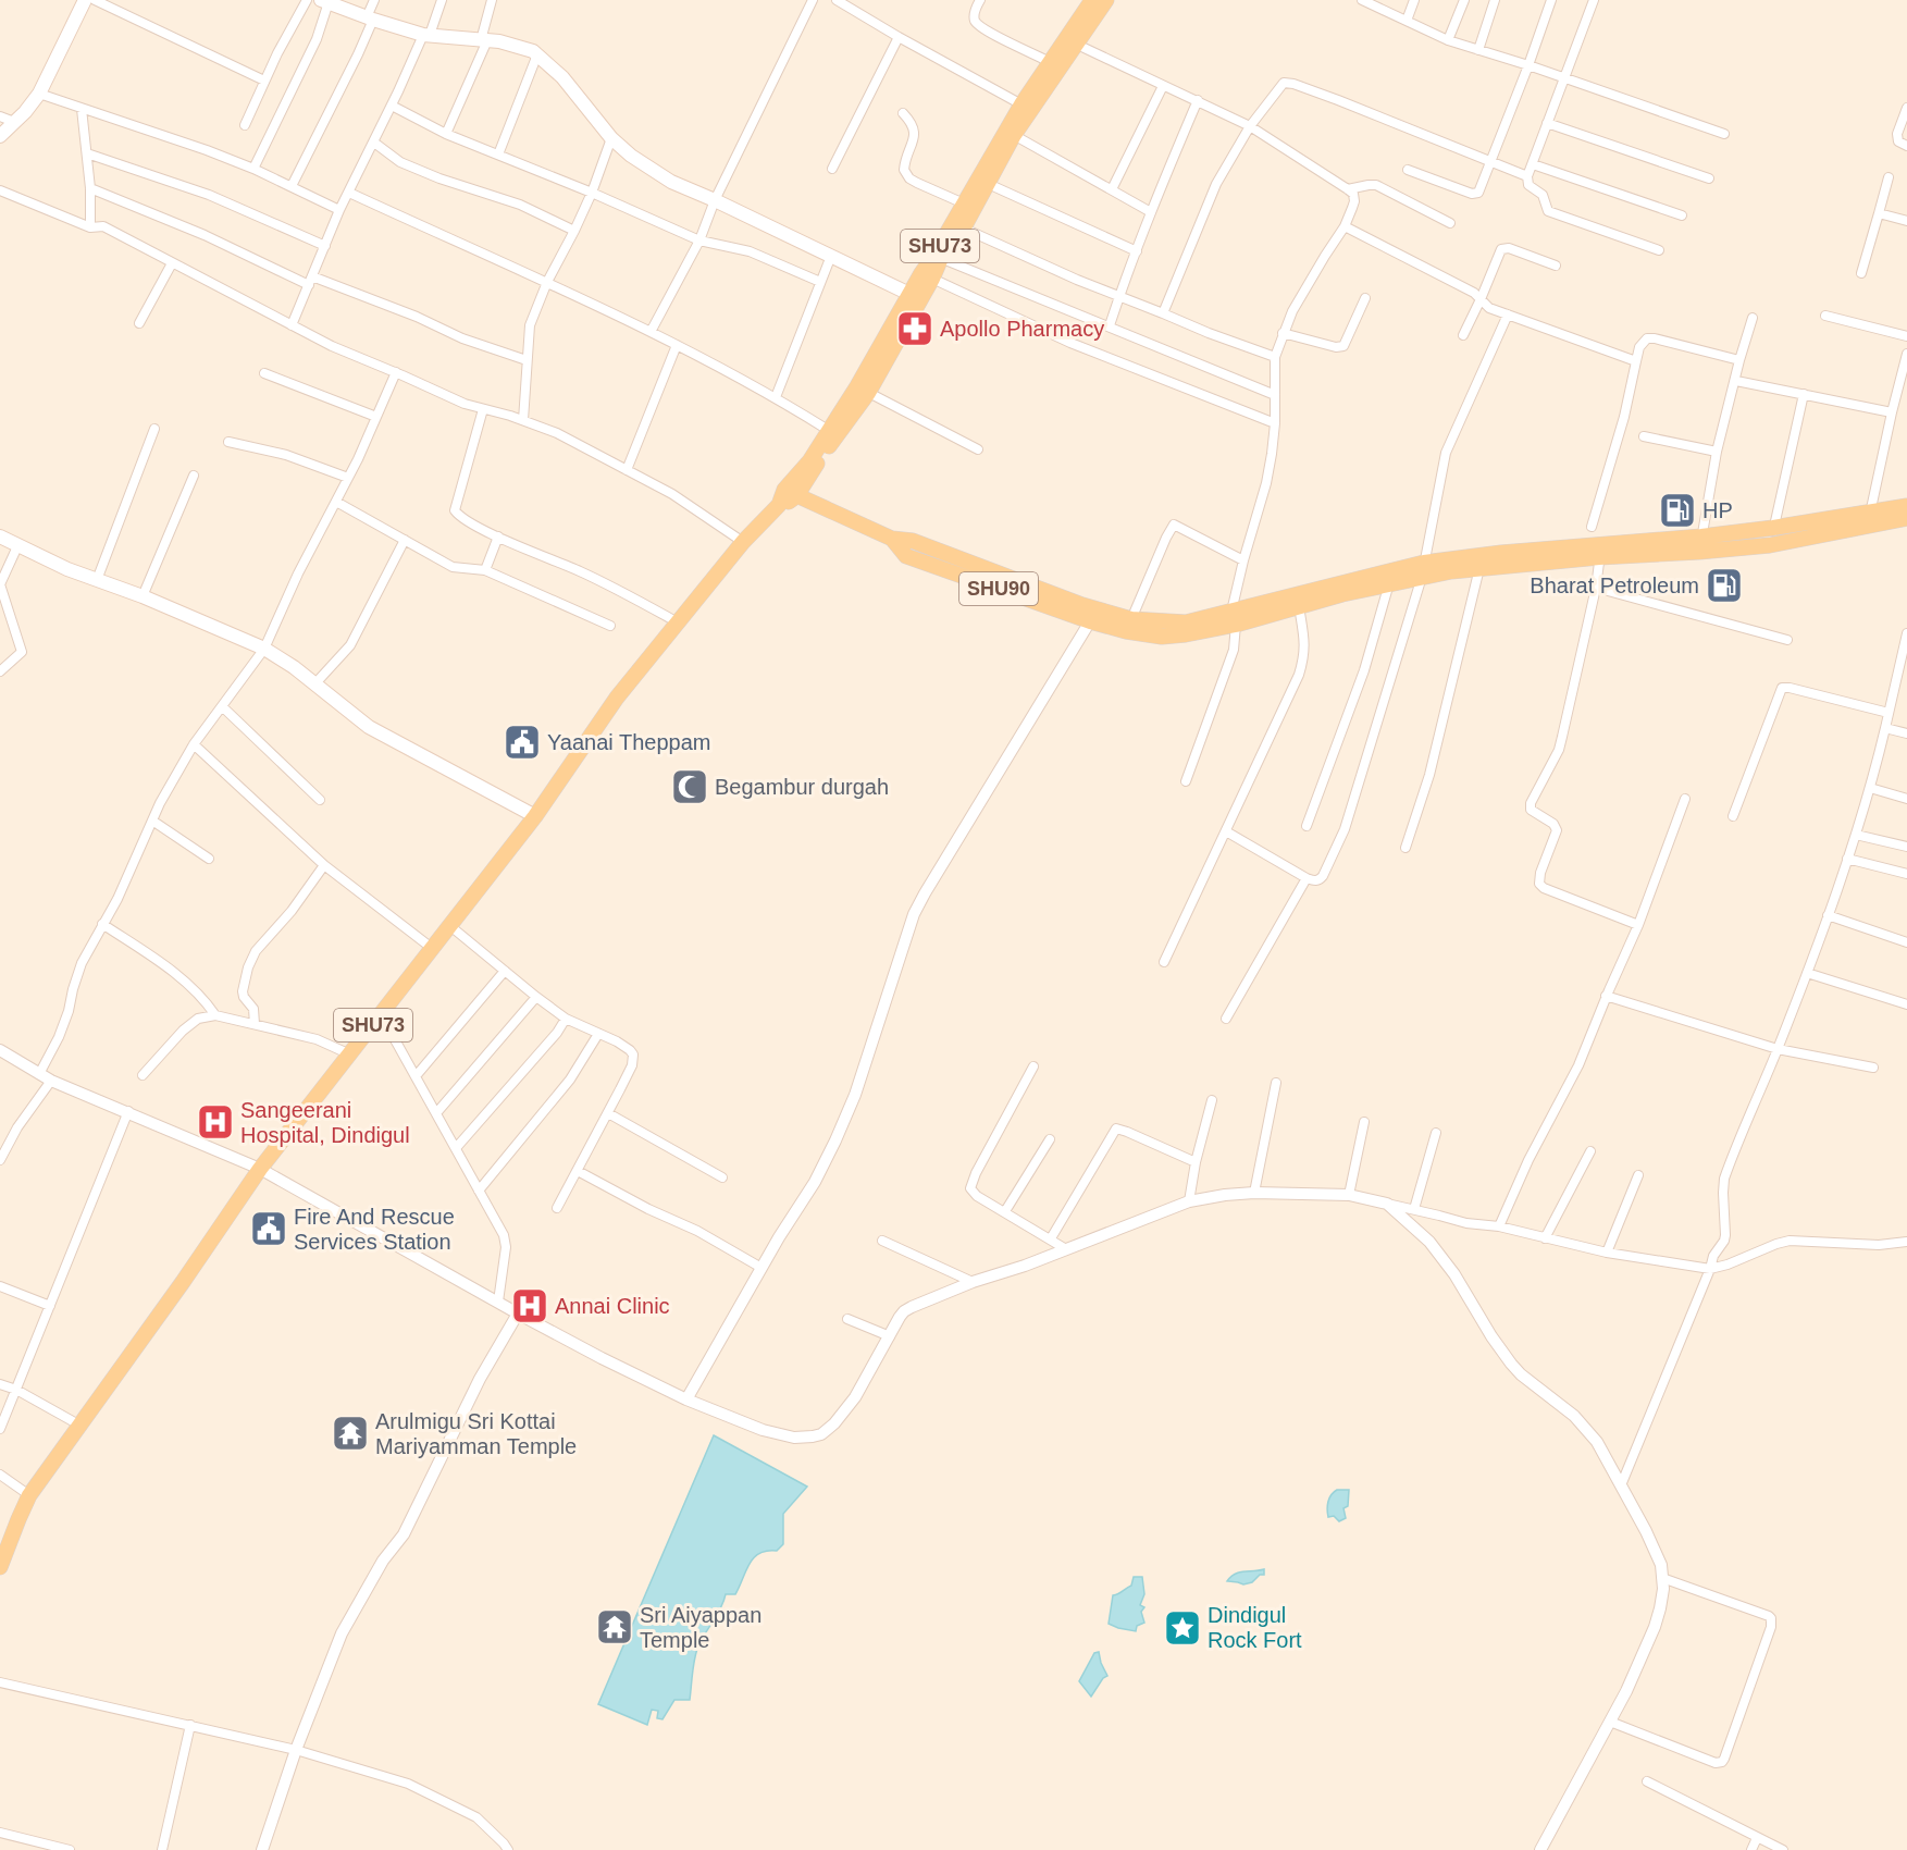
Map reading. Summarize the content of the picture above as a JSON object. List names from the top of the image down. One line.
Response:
{"streets":{"main road":["SHU73","SHU90"]},"crossings":[["SHU73","SHU90"]],"places":{"pharmacy":["Apollo Pharmacy"],"fuel station":["HP","Bharat Petroleum"],"public building":["Yaanai Theppam","Fire And Rescue Services Station"],"mosque":["Begambur durgah"],"hospital":["Sangeerani Hospital, Dindigul","Annai Clinic"],"temple":["Arulmigu Sri Kottai Mariyamman Temple","Sri Aiyappan Temple"],"place":["Dindigul Rock Fort"]}}
